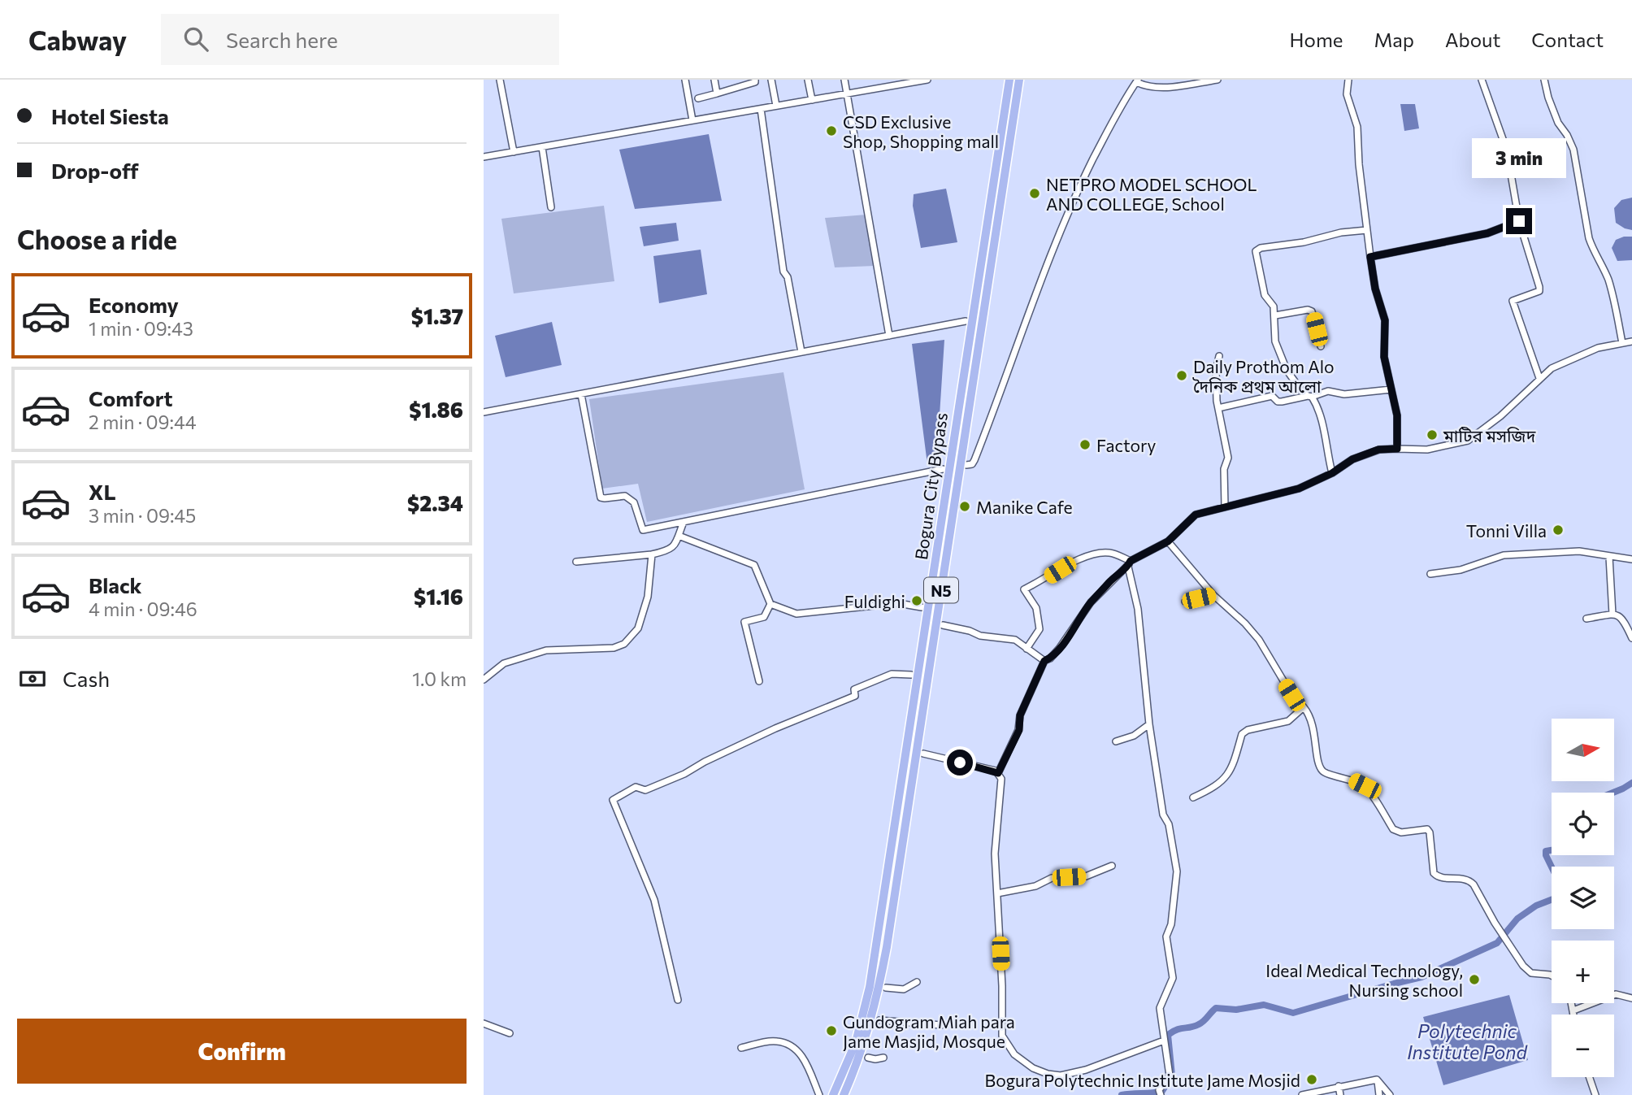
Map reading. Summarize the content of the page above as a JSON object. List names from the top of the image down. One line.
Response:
{"streets":{"highway":["Bogura City Bypass","N5"]},"water":["Polytechnic Institute Pond"],"places":["CSD Exclusive Shop, Shopping mall","NETPRO MODEL SCHOOL AND COLLEGE, School","Daily Prothom Alo দৈনিক প্রথম আলো","মাটির মসজিদ","Factory","Manike Cafe","Tonni Villa","Fuldighi","Ideal Medical Technology, Nursing school","Gundogram Miah para Jame Masjid, Mosque","Bogura Polytechnic Institute Jame Mosjid"],"north":"right","page":{"header":"Cabway","search":"Search here","nav":["Home","Map","About","Contact"],"banner":["Hotel Siesta","Drop-off"],"bubble":"3 min","heading":"Choose a ride","list":[{"name":"Economy","note":"1 min · 09:43","value":"$1.37"},{"name":"Comfort","note":"2 min · 09:44","value":"$1.86"},{"name":"XL","note":"3 min · 09:45","value":"$2.34"},{"name":"Black","note":"4 min · 09:46","value":"$1.16"}],"pay":["Cash","1.0 km"],"map_buttons":["+","−"],"buttons":"Confirm"}}
